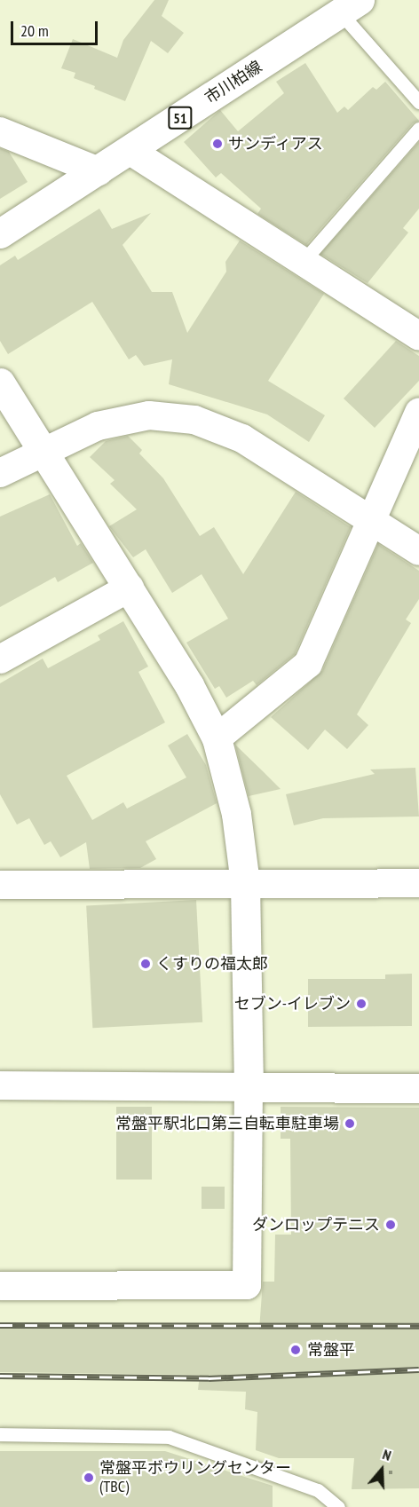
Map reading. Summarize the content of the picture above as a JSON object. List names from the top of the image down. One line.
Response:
{"streets":{"street":["市川柏線","51"]},"places":["サンディアス","くすりの福太郎","セブン-イレブン","常盤平駅北口第三自転車駐車場","ダンロップテニス","常盤平","常盤平ボウリングセンター (TBC)"],"scale_bar":"20 m","north":"top"}
